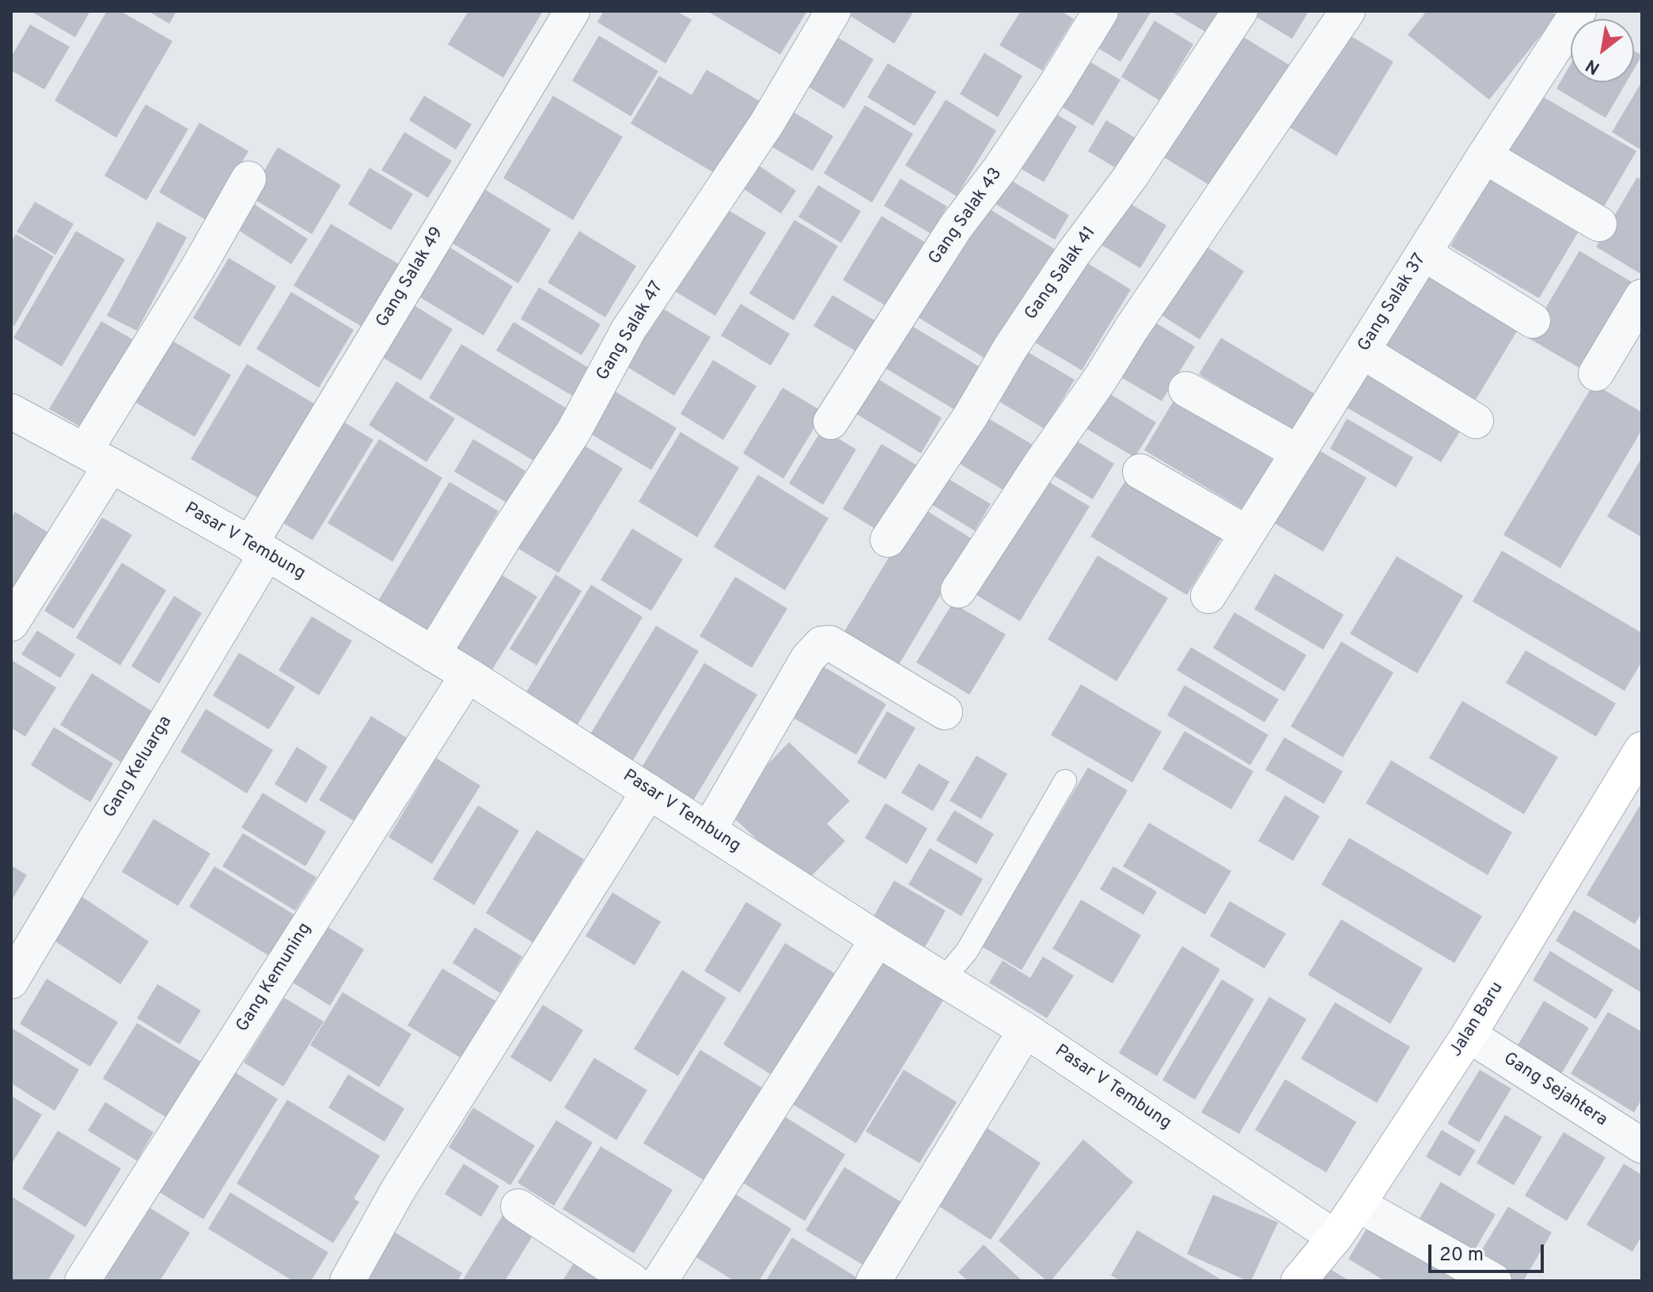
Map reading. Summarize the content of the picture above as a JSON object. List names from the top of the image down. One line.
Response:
{"streets":{"main road":["Jalan Baru"],"street":["Gang Salak 43","Gang Salak 41","Gang Salak 49","Gang Salak 37","Gang Salak 47","Pasar V Tembung","Gang Keluarga","Gang Kemuning","Gang Sejahtera"]},"crossings":[["Gang Salak 49","Pasar V Tembung"],["Gang Salak 49","Gang Keluarga"],["Gang Salak 47","Pasar V Tembung"],["Pasar V Tembung","Gang Keluarga"],["Pasar V Tembung","Gang Kemuning"],["Pasar V Tembung","Jalan Baru"],["Jalan Baru","Gang Sejahtera"]],"scale_bar":"20 m","north":"bottom left"}
